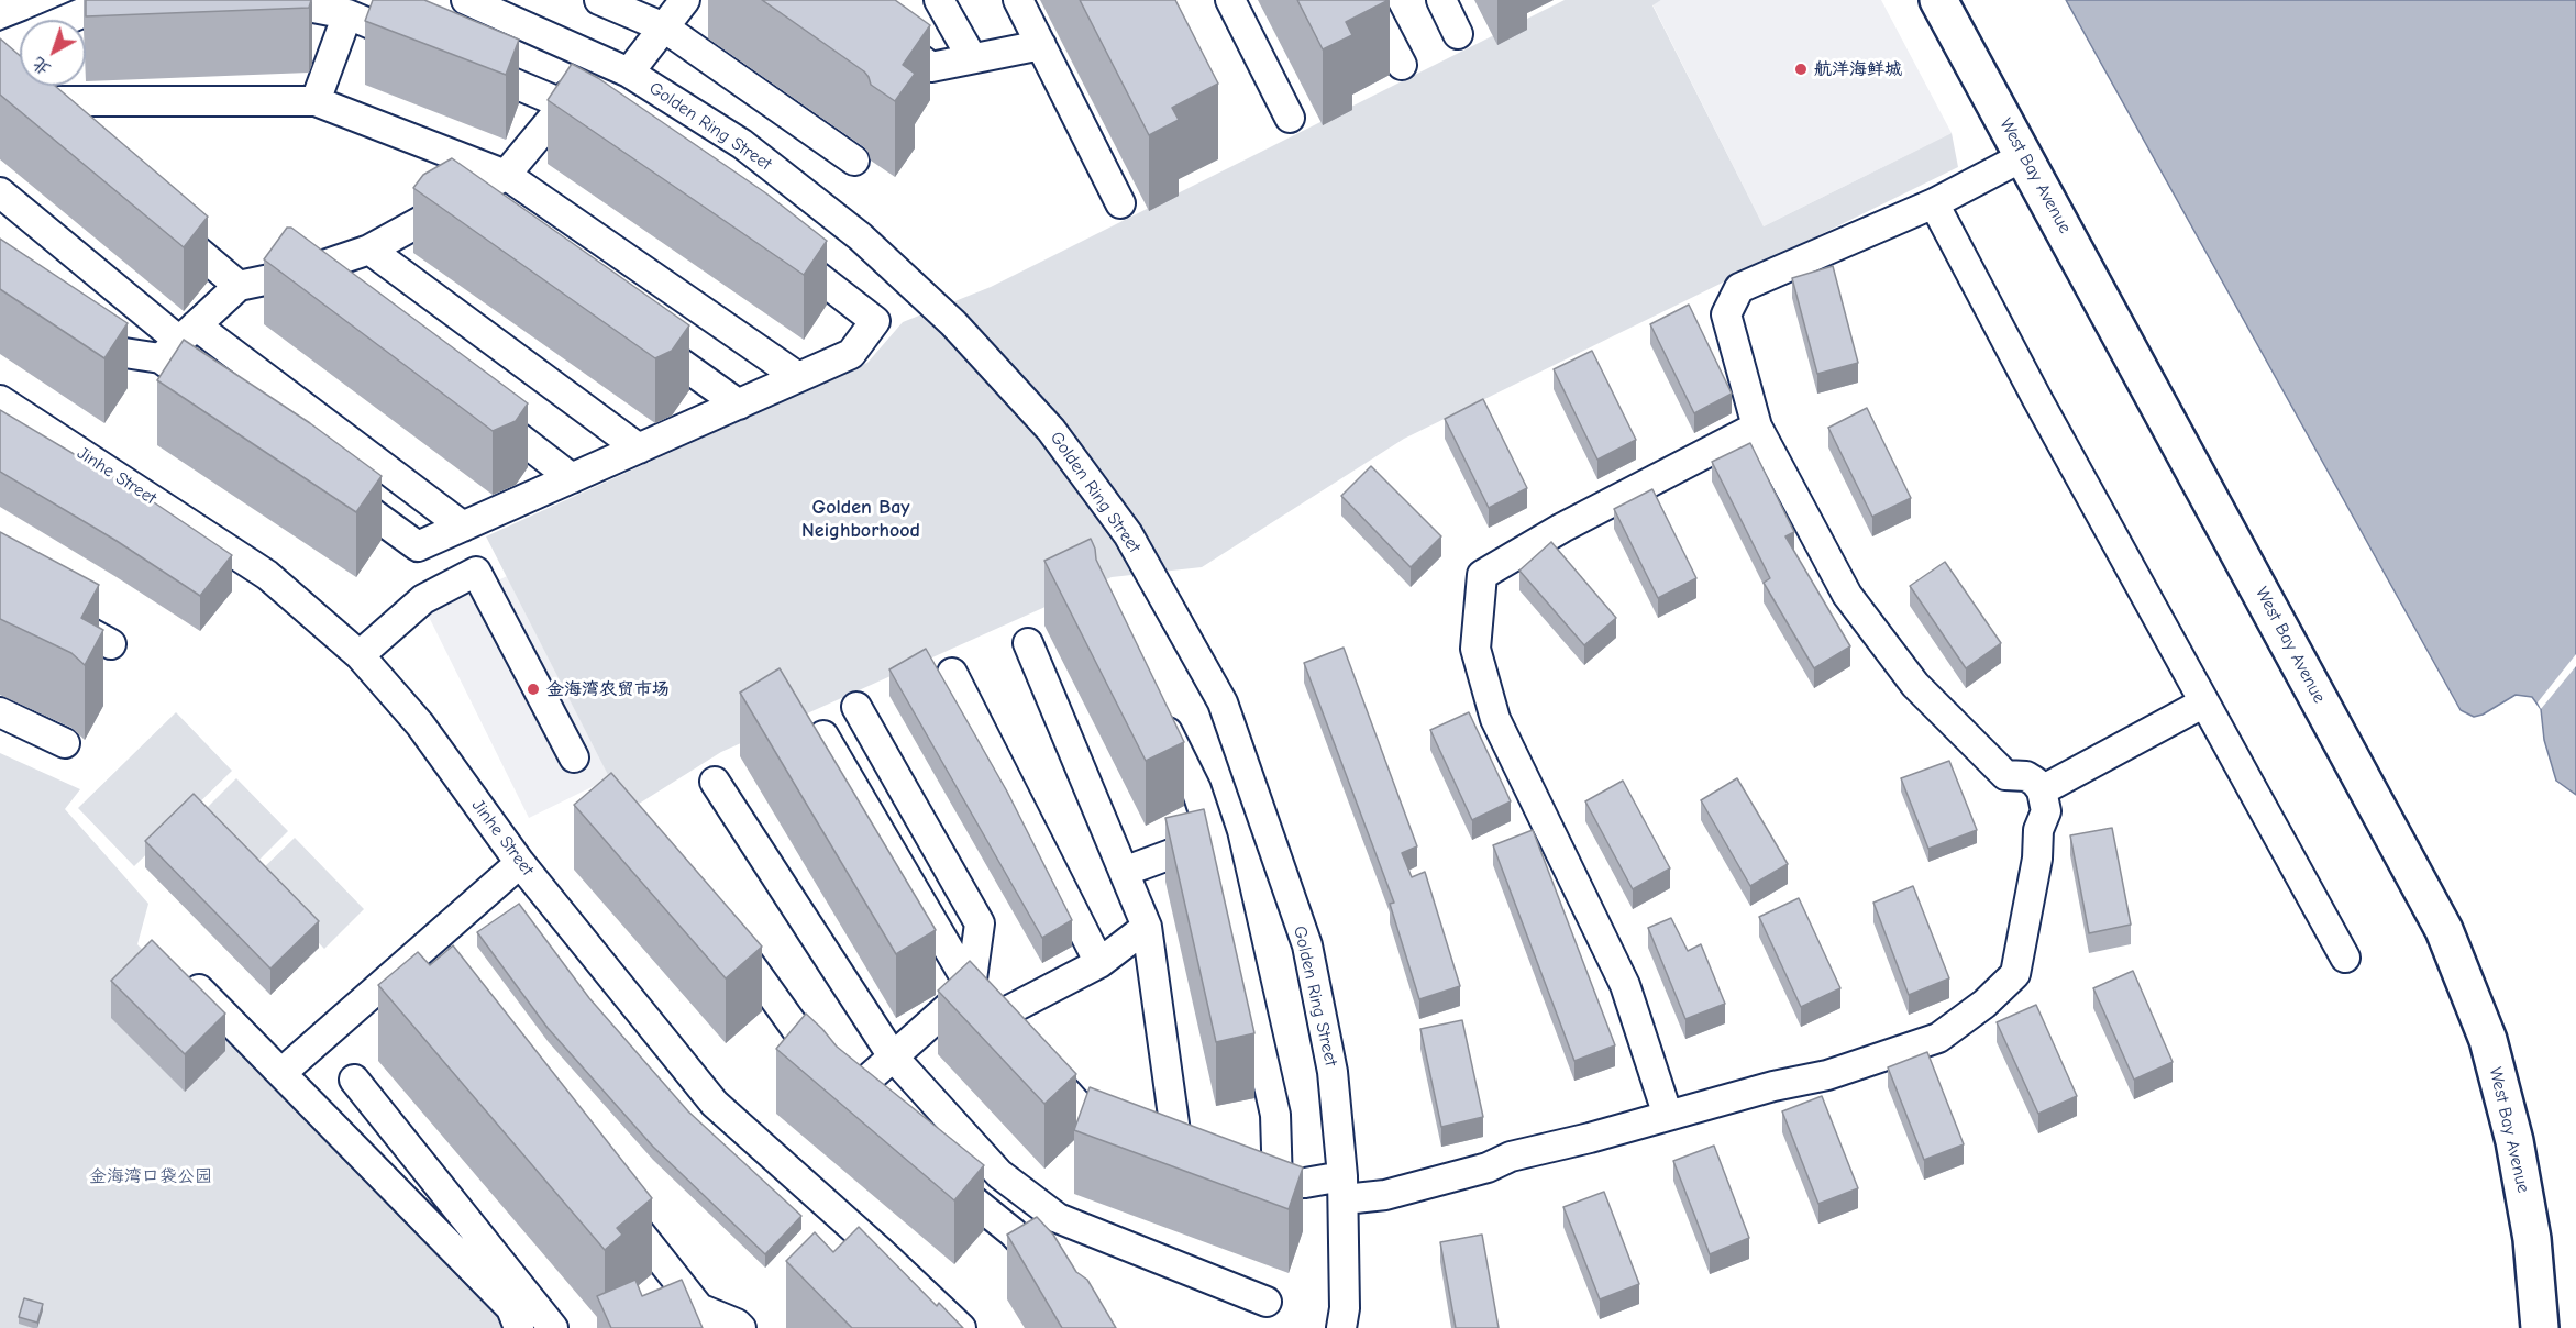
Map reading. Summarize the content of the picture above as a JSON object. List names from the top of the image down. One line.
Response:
{"streets":{"main road":["West Bay Avenue"],"street":["Golden Ring Street","Jinhe Street"]},"districts":["Golden Bay Neighborhood"],"parks":["金海湾口袋公园"],"places":["航洋海鲜城","金海湾农贸市场"],"north":"bottom left"}
